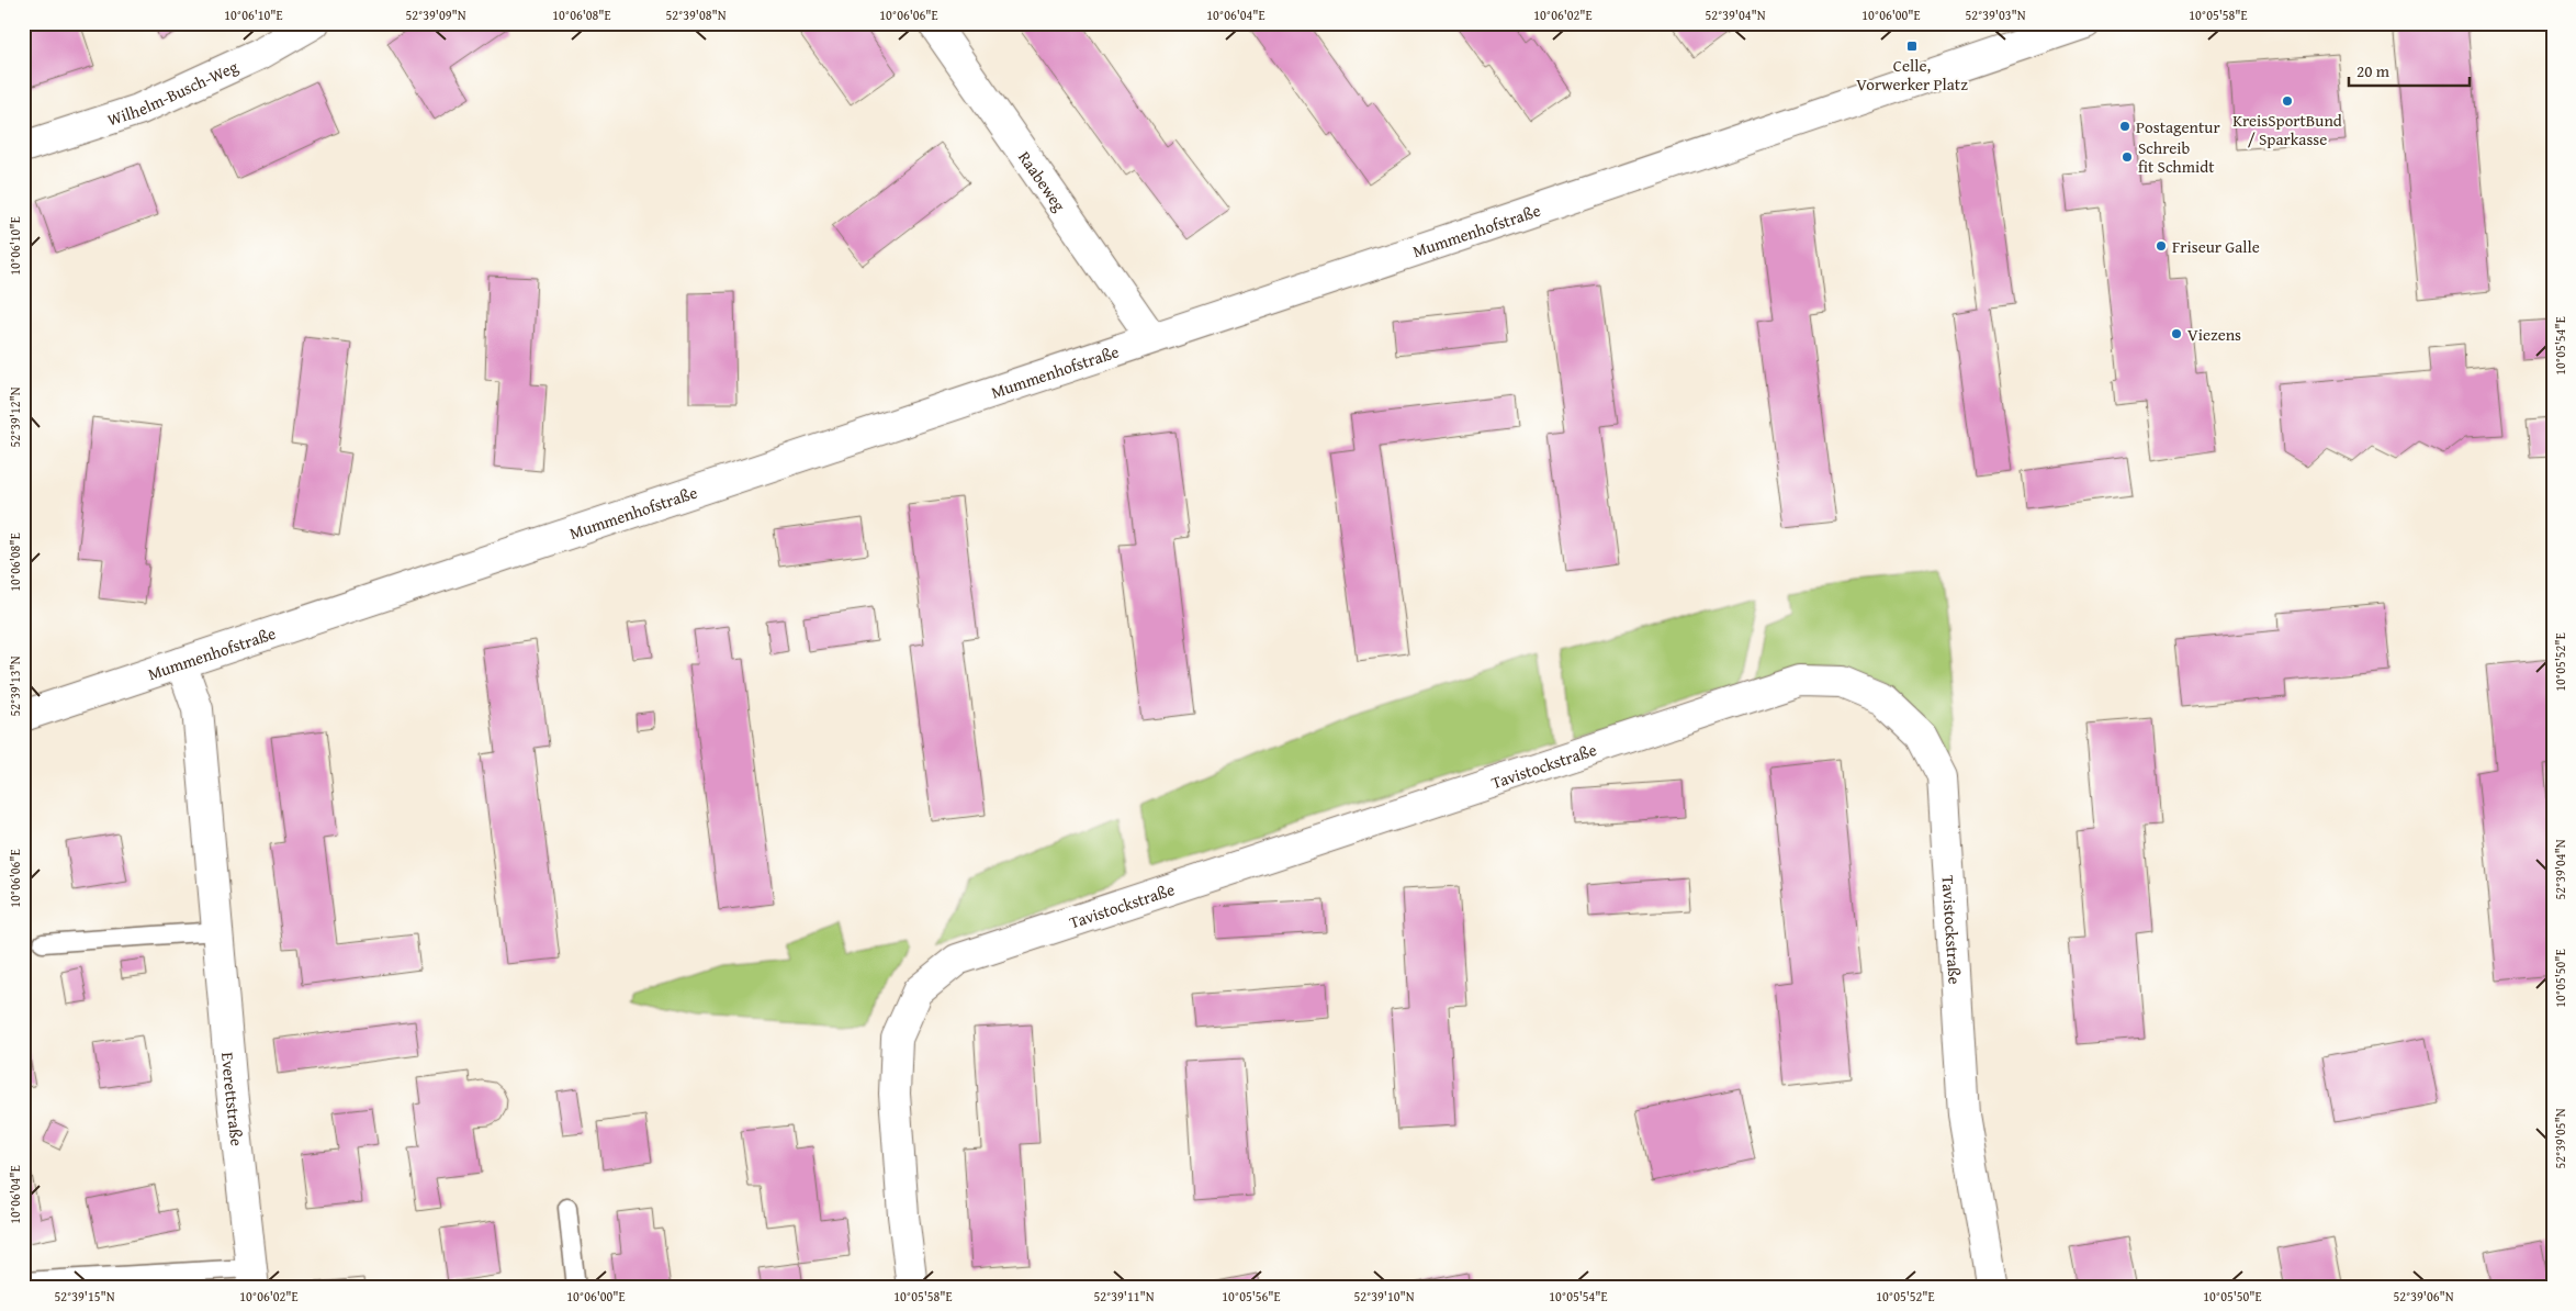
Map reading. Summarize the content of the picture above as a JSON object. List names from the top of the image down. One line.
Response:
{"streets":{"street":["Wilhelm-Busch-Weg","Raabeweg","Mummenhofstraße","Tavistockstraße","Everettstraße"]},"crossings":[["Raabeweg","Mummenhofstraße"],["Mummenhofstraße","Everettstraße"]],"places":{"transit":["Celle, Vorwerker Platz"],"other":["KreisSportBund / Sparkasse","Postagentur","Schreib fit Schmidt","Friseur Galle","Viezens"]},"scale_bar":"20 m","coordinates":["10°06'10\"E","52°39'09\"N","10°06'08\"E","52°39'08\"N","10°06'06\"E","10°06'04\"E","10°06'02\"E","52°39'04\"N","10°06'00\"E","52°39'03\"N","10°05'58\"E","10°05'54\"E","52°39'12\"N","10°05'52\"E","52°39'13\"N","10°05'50\"E","52°39'05\"N","52°39'15\"N","52°39'11\"N","10°05'56\"E","52°39'10\"N","52°39'06\"N"]}
